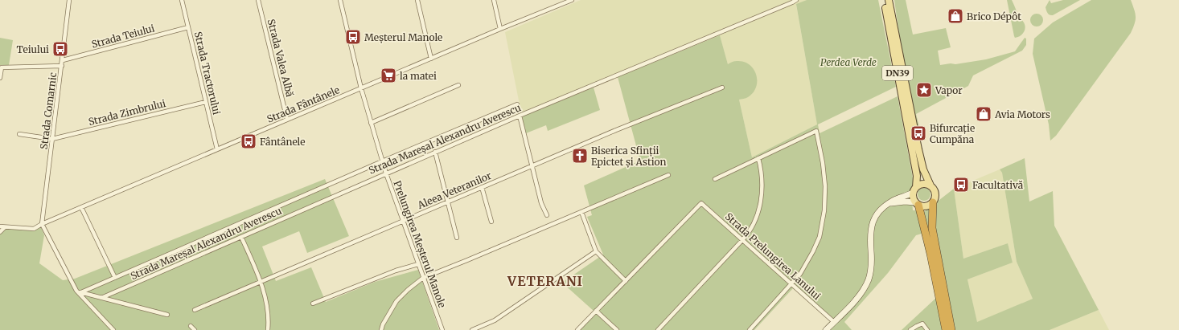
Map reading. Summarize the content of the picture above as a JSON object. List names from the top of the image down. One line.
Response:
{"streets":{"highway":["DN39"],"street":["Strada Teiului","Strada Valea Albă","Strada Tractorului","Strada Fântânele","Strada Comarnic","Strada Zimbrului","Strada Mareșal Alexandru Averescu","Aleea Veteranilor","Prelungirea Meșterul Manole","Strada Prelungirea Lanului"]},"crossings":[["Strada Teiului","Strada Tractorului"],["Strada Teiului","Strada Comarnic"],["Strada Valea Albă","Strada Fântânele"],["Strada Tractorului","Strada Fântânele"],["Strada Tractorului","Strada Zimbrului"],["Strada Fântânele","Strada Comarnic"],["Strada Fântânele","Prelungirea Meșterul Manole"],["Strada Comarnic","Strada Zimbrului"],["Strada Mareșal Alexandru Averescu","Prelungirea Meșterul Manole"],["Aleea Veteranilor","Prelungirea Meșterul Manole"]],"districts":["VETERANI"],"parks":["Perdea Verde"],"places":{"shop":["Brico Dépôt","Avia Motors"],"bus stop":["Meșterul Manole","Teiului","Bifurcație Cumpăna","Fântânele","Facultativă"],"supermarket":["la matei"],"place":["Vapor"],"church":["Biserica Sfinții Epictet și Astion"]}}
